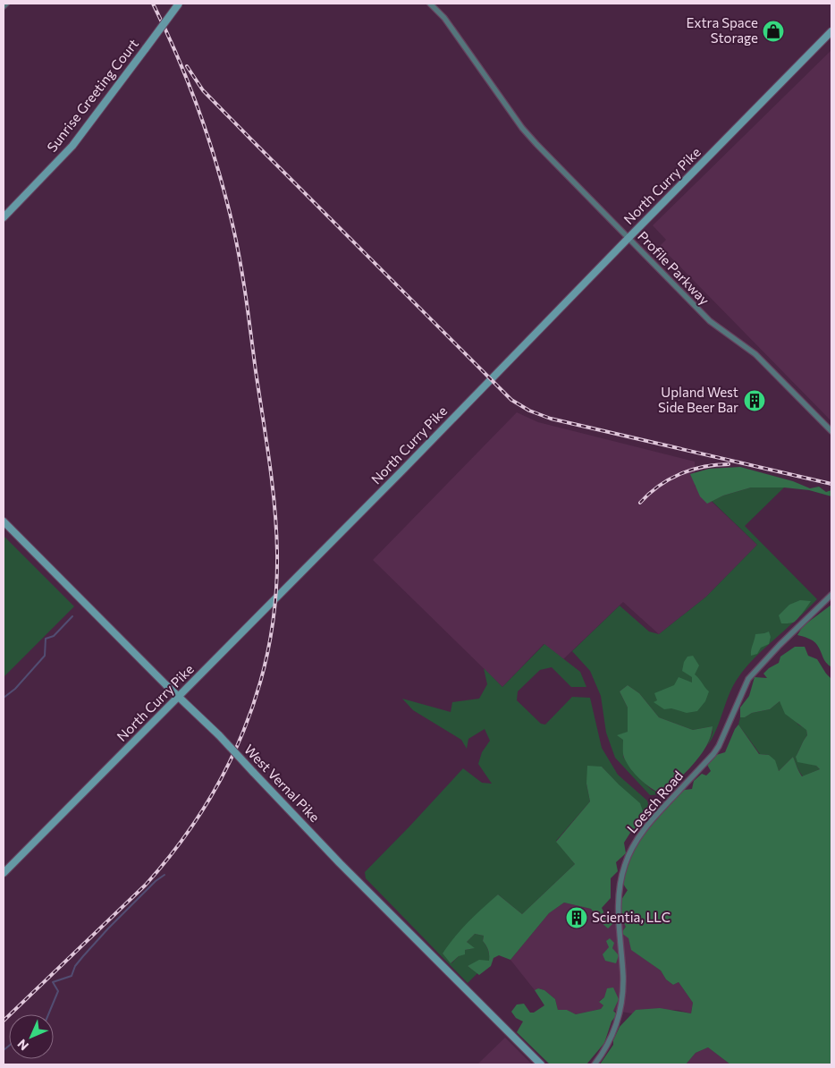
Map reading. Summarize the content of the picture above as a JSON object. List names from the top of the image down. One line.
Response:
{"streets":{"main road":["Sunrise Greeting Court","North Curry Pike","West Vernal Pike"],"street":["Profile Parkway","Loesch Road"]},"crossings":[["North Curry Pike","Profile Parkway"],["North Curry Pike","West Vernal Pike"]],"places":{"shop":["Extra Space Storage"],"building":["Upland West Side Beer Bar","Scientia, LLC"]},"north":"bottom left"}
